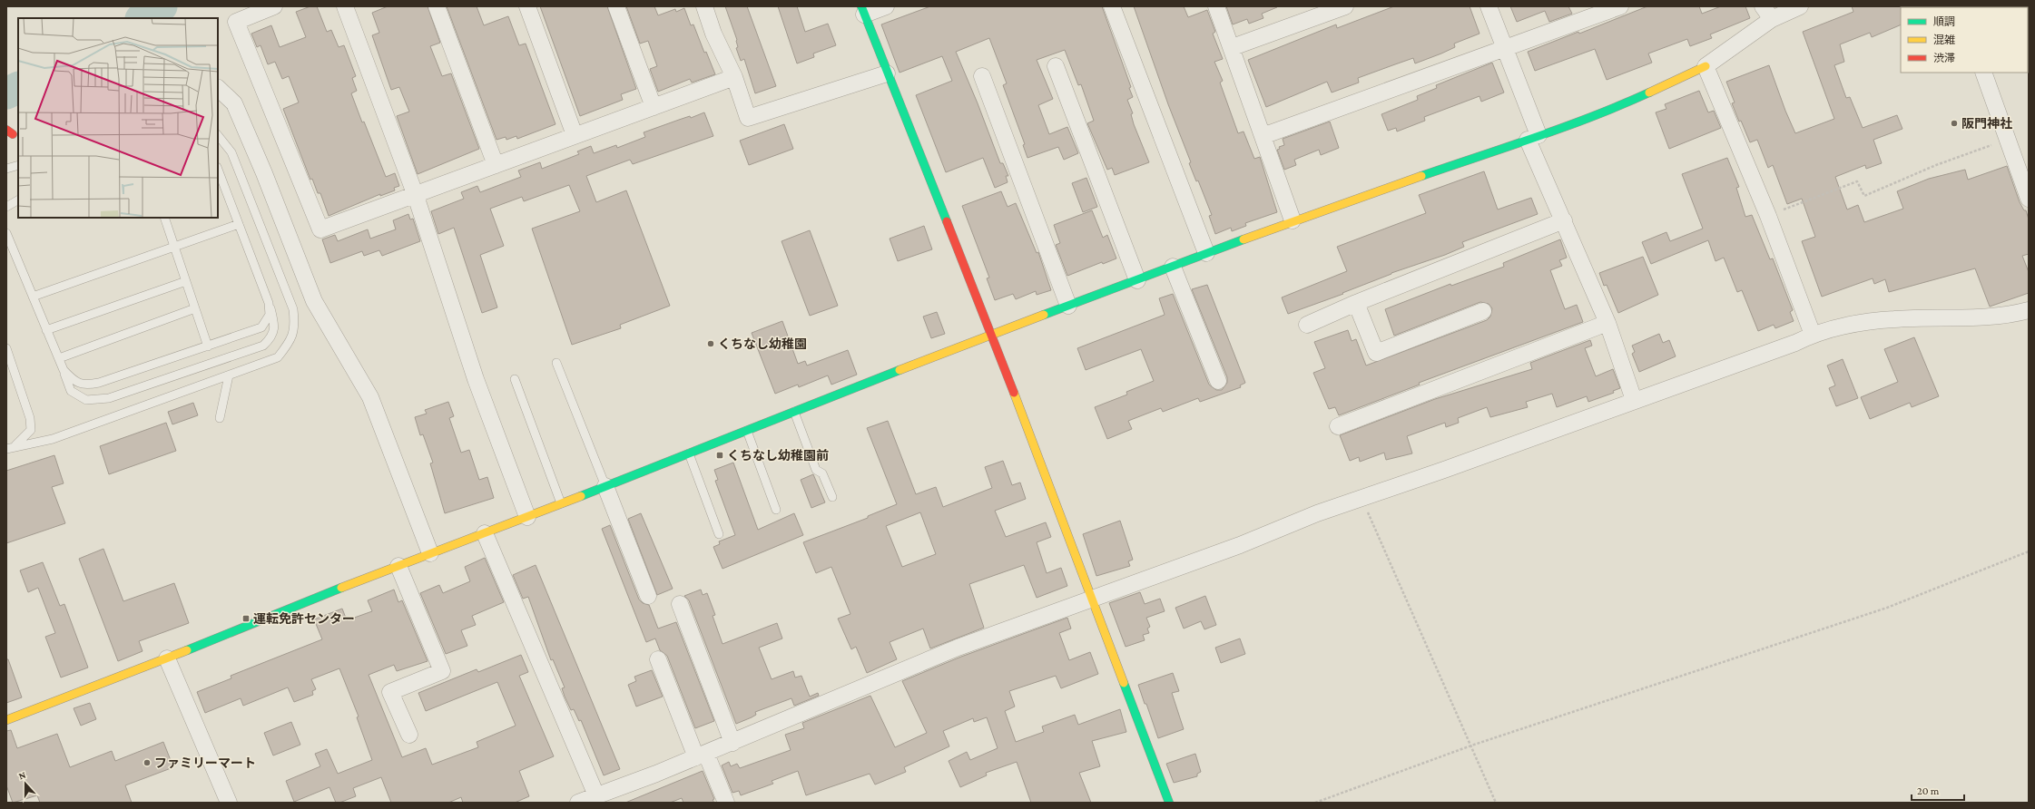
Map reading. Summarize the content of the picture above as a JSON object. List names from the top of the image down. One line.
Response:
{"places":{"other":["阪門神社","くちなし幼稚園","ファミリーマート"],"transit":["くちなし幼稚園前","運転免許センター"]},"legend":["順調","混雑","渋滞"],"scale_bar":"20 m","north":"top"}
